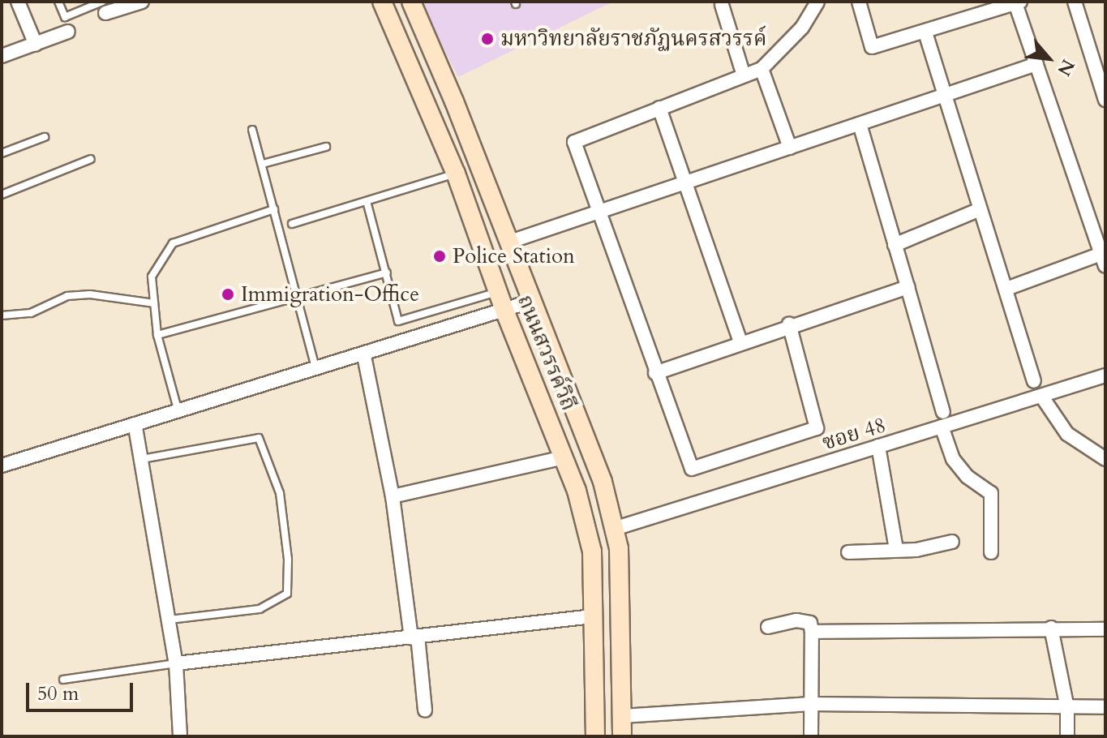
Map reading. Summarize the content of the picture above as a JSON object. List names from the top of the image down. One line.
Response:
{"streets":{"main road":["ถนนสวรรค์วิถี"],"street":["ซอย 48"]},"crossings":[["ถนนสวรรค์วิถี","ซอย 48"]],"places":["มหาวิทยาลัยราชภัฏนครสวรรค์","Police Station","Immigration-Office"],"scale_bar":"50 m","north":"bottom right"}
